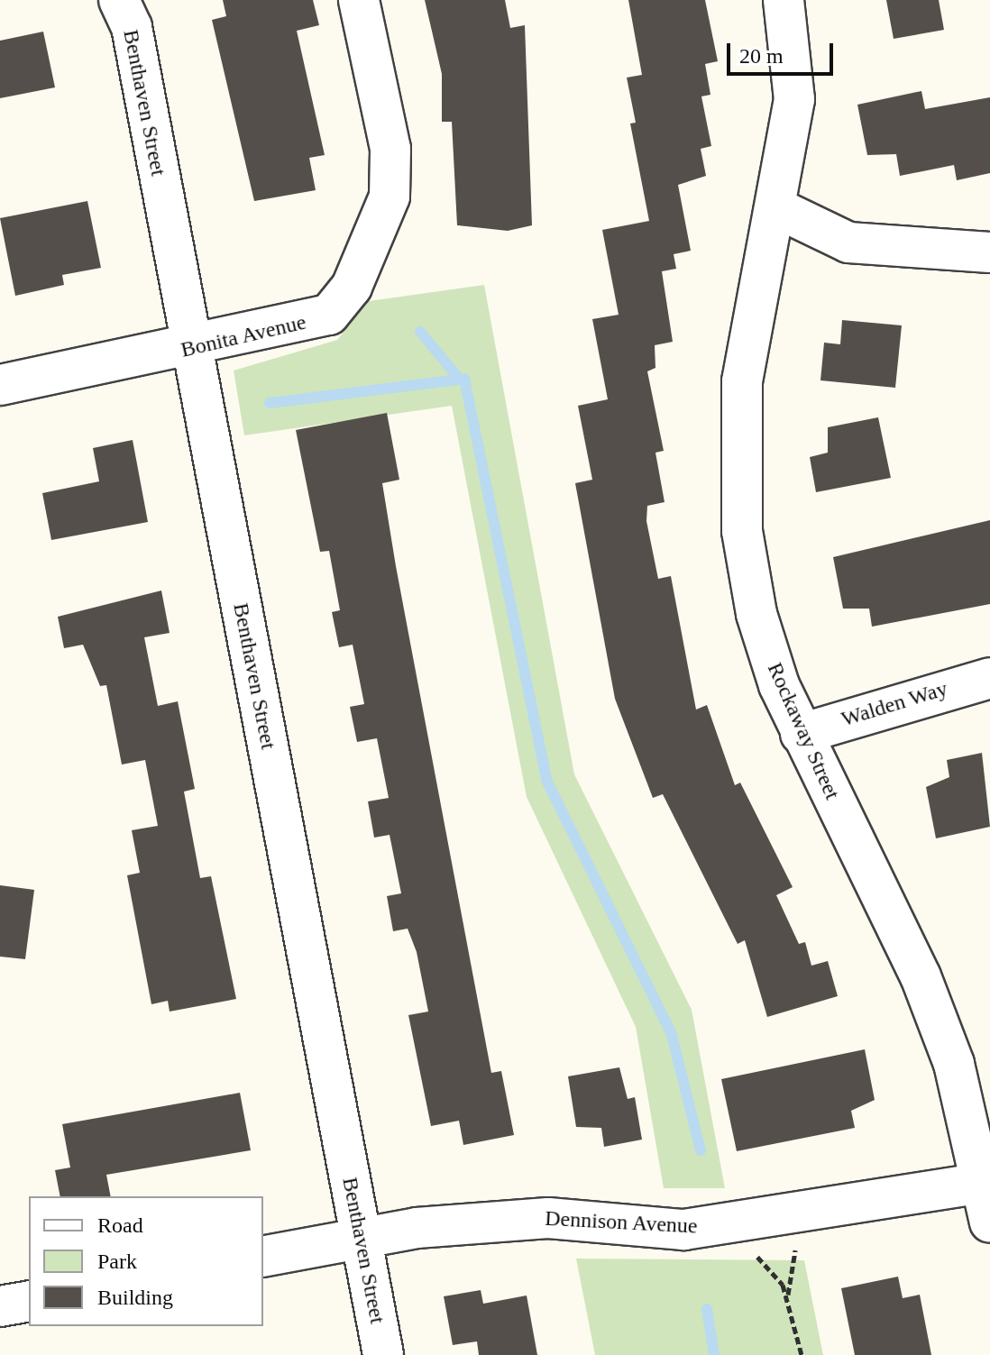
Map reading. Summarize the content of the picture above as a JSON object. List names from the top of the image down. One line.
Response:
{"streets":{"street":["Benthaven Street","Bonita Avenue","Walden Way","Rockaway Street","Dennison Avenue"]},"crossings":[["Benthaven Street","Bonita Avenue"],["Benthaven Street","Dennison Avenue"],["Walden Way","Rockaway Street"],["Rockaway Street","Dennison Avenue"]],"legend":["Road","Park","Building"],"scale_bar":"20 m"}
